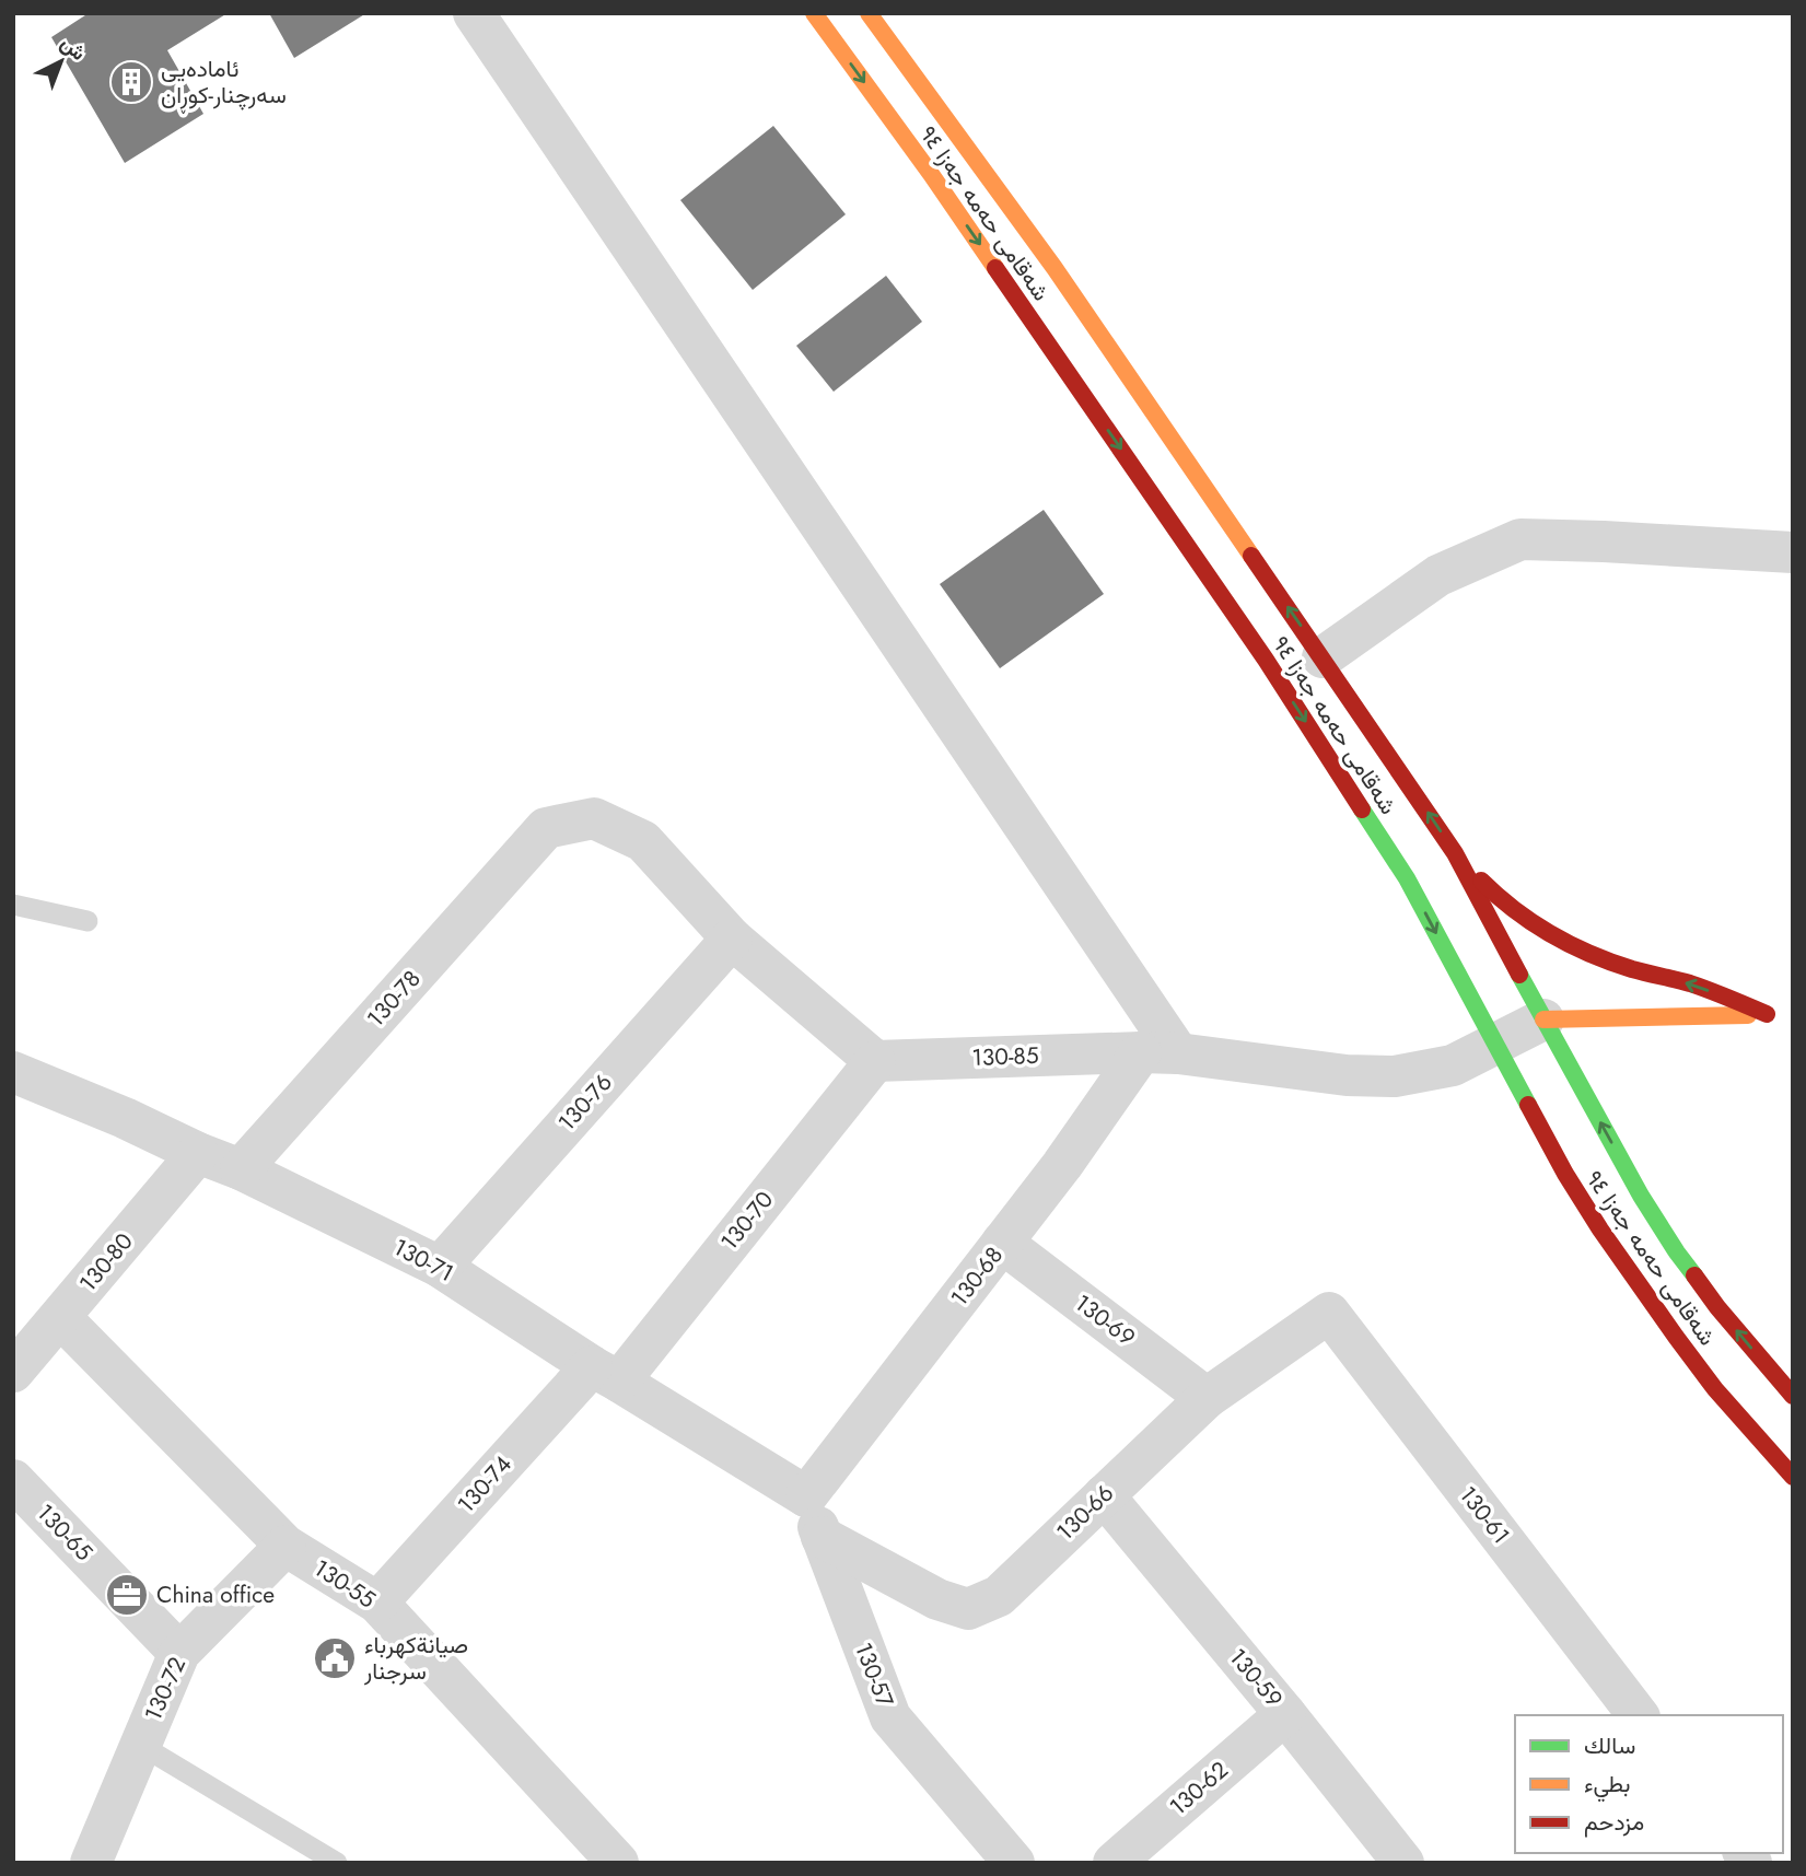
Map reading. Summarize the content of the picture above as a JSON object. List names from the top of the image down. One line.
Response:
{"streets":{"main road":["شەقامی حەمە جەزا ٩٤"],"street":["130-78","130-85","130-76","130-70","130-71","130-80","130-68","130-69","130-74","130-66","130-61","130-65","130-55","130-57","130-59","130-72","130-62"]},"crossings":[["شەقامی حەمە جەزا ٩٤","130-85"],["130-78","130-76"],["130-78","130-71"],["130-85","130-70"],["130-85","130-68"],["130-76","130-71"],["130-70","130-71"],["130-70","130-74"],["130-71","130-80"],["130-71","130-68"],["130-71","130-74"],["130-71","130-57"],["130-80","130-55"],["130-68","130-69"],["130-68","130-57"],["130-69","130-66"],["130-74","130-55"],["130-66","130-61"],["130-66","130-57"],["130-66","130-59"],["130-65","130-72"],["130-55","130-72"],["130-59","130-62"]],"places":{"building":["ئامادەیی سەرچنار-کوڕان"],"office":["China office"],"public building":["صيانةكهرباء سرجنار"]},"legend":["سالك","بطيء","مزدحم"],"north":"top right"}
